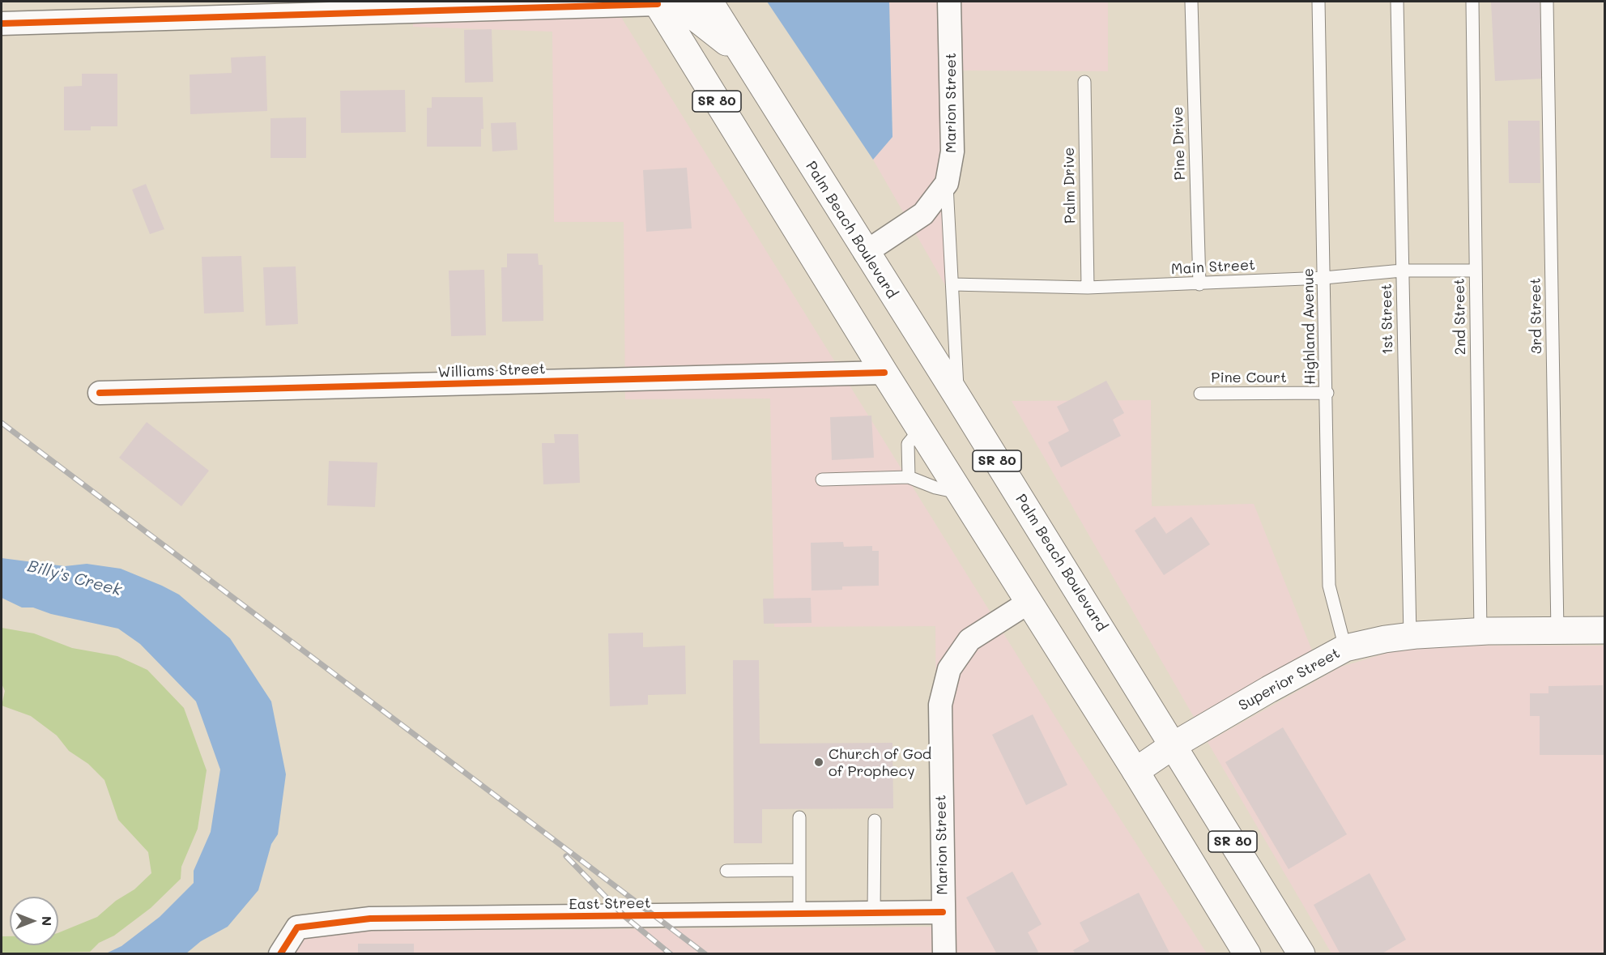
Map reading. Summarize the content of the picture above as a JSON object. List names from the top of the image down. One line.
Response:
{"streets":{"main road":["SR 80","Palm Beach Boulevard","Superior Street"],"street":["Marion Street","Williams Street","East Street"],"lane":["Pine Drive","Palm Drive","Main Street","3rd Street","2nd Street","1st Street","Highland Avenue","Pine Court"]},"crossings":[["SR 80","Marion Street"],["SR 80","Williams Street"],["SR 80","Superior Street"],["Marion Street","Palm Beach Boulevard"],["Marion Street","East Street"],["Pine Drive","Main Street"],["Palm Drive","Main Street"],["Palm Beach Boulevard","Superior Street"],["Main Street","2nd Street"],["Main Street","1st Street"],["Main Street","Highland Avenue"],["3rd Street","Superior Street"],["2nd Street","Superior Street"],["1st Street","Superior Street"],["Highland Avenue","Pine Court"],["Highland Avenue","Superior Street"]],"water":["Billy's Creek"],"places":["Church of God of Prophecy"],"north":"right"}
